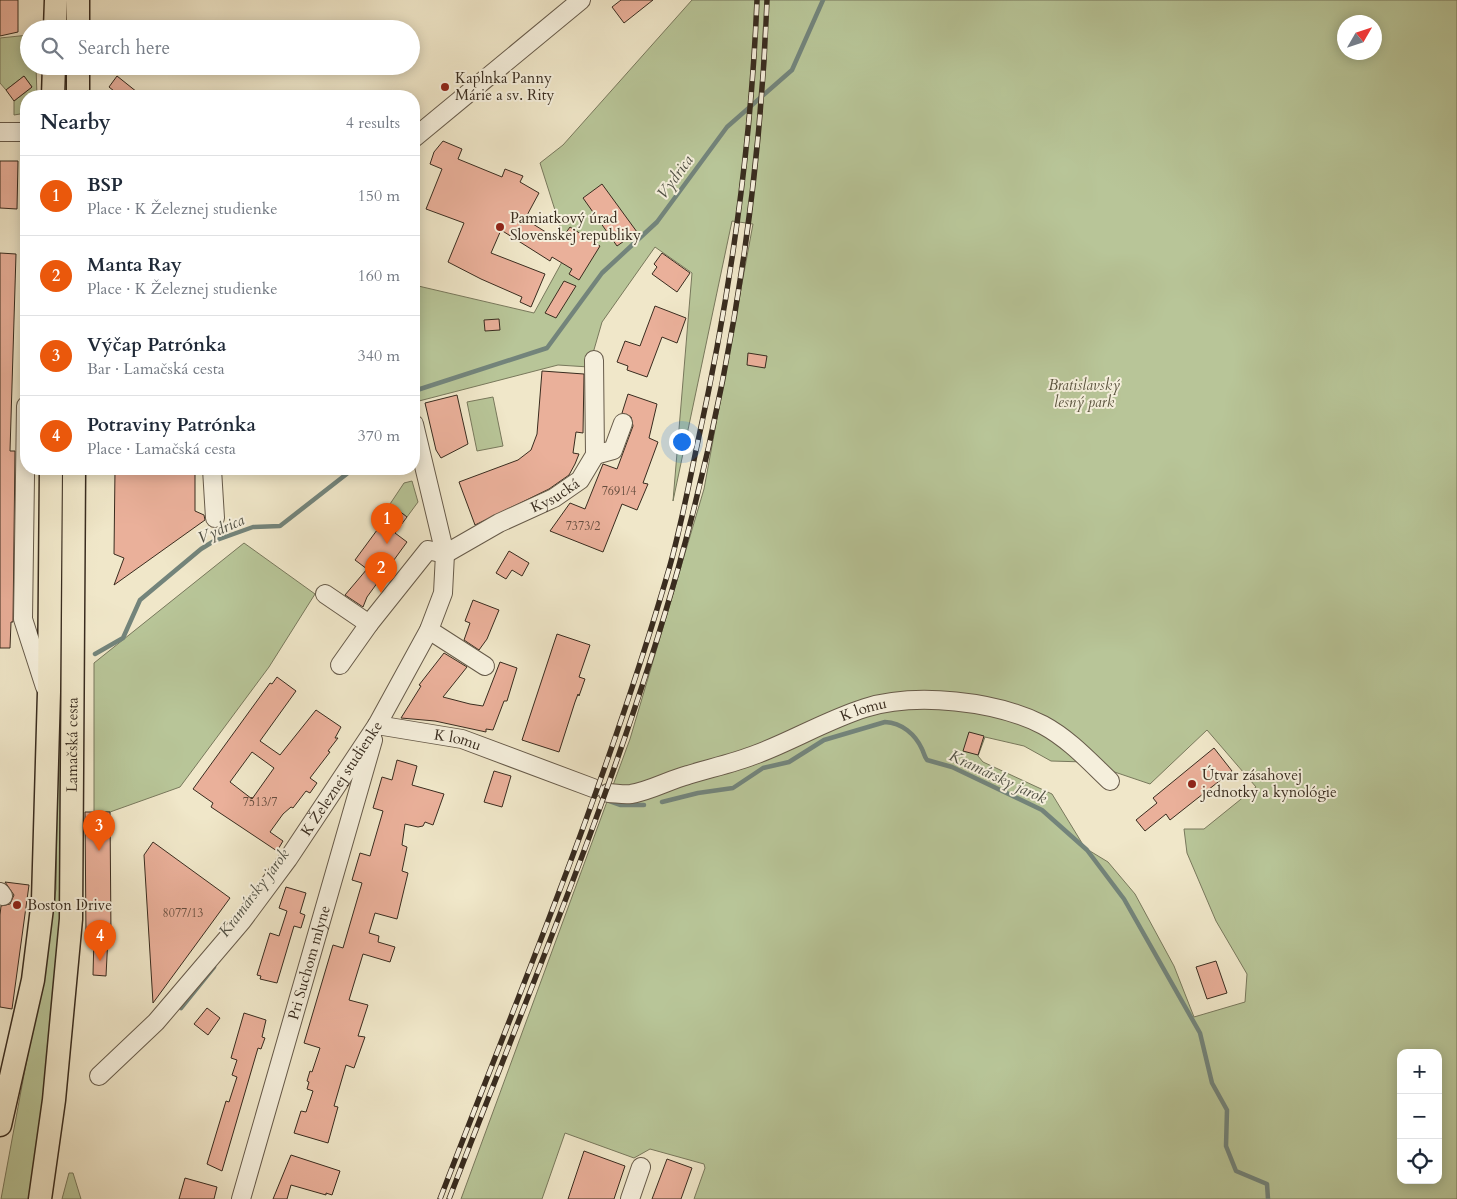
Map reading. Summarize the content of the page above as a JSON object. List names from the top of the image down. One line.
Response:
{"streets":{"main road":["Lamačská cesta"],"street":["Kysucká","K lomu","K Železnej studienke","Pri Suchom mlyne"]},"crossings":[["Kysucká","K Železnej studienke"],["K lomu","K Železnej studienke"],["K lomu","Pri Suchom mlyne"],["K Železnej studienke","Pri Suchom mlyne"]],"water":["Vydrica","Kramársky jarok"],"parks":["Bratislavský lesný park"],"places":["Kaplnka Panny Márie a sv. Rity","Pamiatkový úrad Slovenskej republiky","Útvar zásahovej jednotky a kynológie","Boston Drive"],"house_numbers":["7691/4","7373/2","7513/7","8077/13"],"north":"top right","page":{"search":"Search here","heading":["Nearby","4 results"],"list":[{"mark":"1","name":"BSP","note":"Place · K Železnej studienke","value":"150 m"},{"mark":"2","name":"Manta Ray","note":"Place · K Železnej studienke","value":"160 m"},{"mark":"3","name":"Výčap Patrónka","note":"Bar · Lamačská cesta","value":"340 m"},{"mark":"4","name":"Potraviny Patrónka","note":"Place · Lamačská cesta","value":"370 m"}],"pins":["1","2","3","4"],"map_buttons":["+","−"]}}
